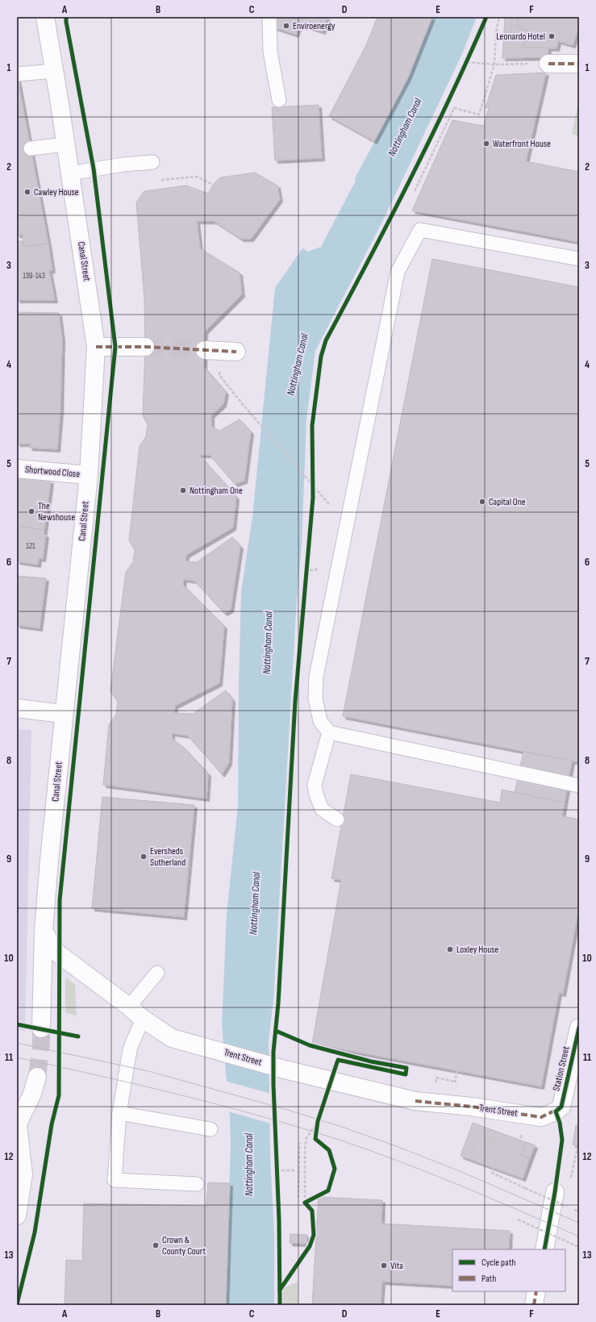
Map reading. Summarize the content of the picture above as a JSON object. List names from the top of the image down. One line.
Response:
{"streets":{"street":["Canal Street","Shortwood Close","Trent Street","Station Street"]},"crossings":[["Canal Street","Shortwood Close"],["Canal Street","Trent Street"],["Trent Street","Station Street"]],"water":["Nottingham Canal"],"places":["Enviroenergy","Leonardo Hotel","Waterfront House","Cawley House","Nottingham One","Capital One","The Newshouse","Eversheds Sutherland","Loxley House","Crown & County Court","Vita"],"house_numbers":["139-143","121"],"legend":["Cycle path","Path"],"grid":{"columns":["A","B","C","D","E","F"],"rows":["1","2","3","4","5","6","7","8","9","10","11","12","13"]}}
